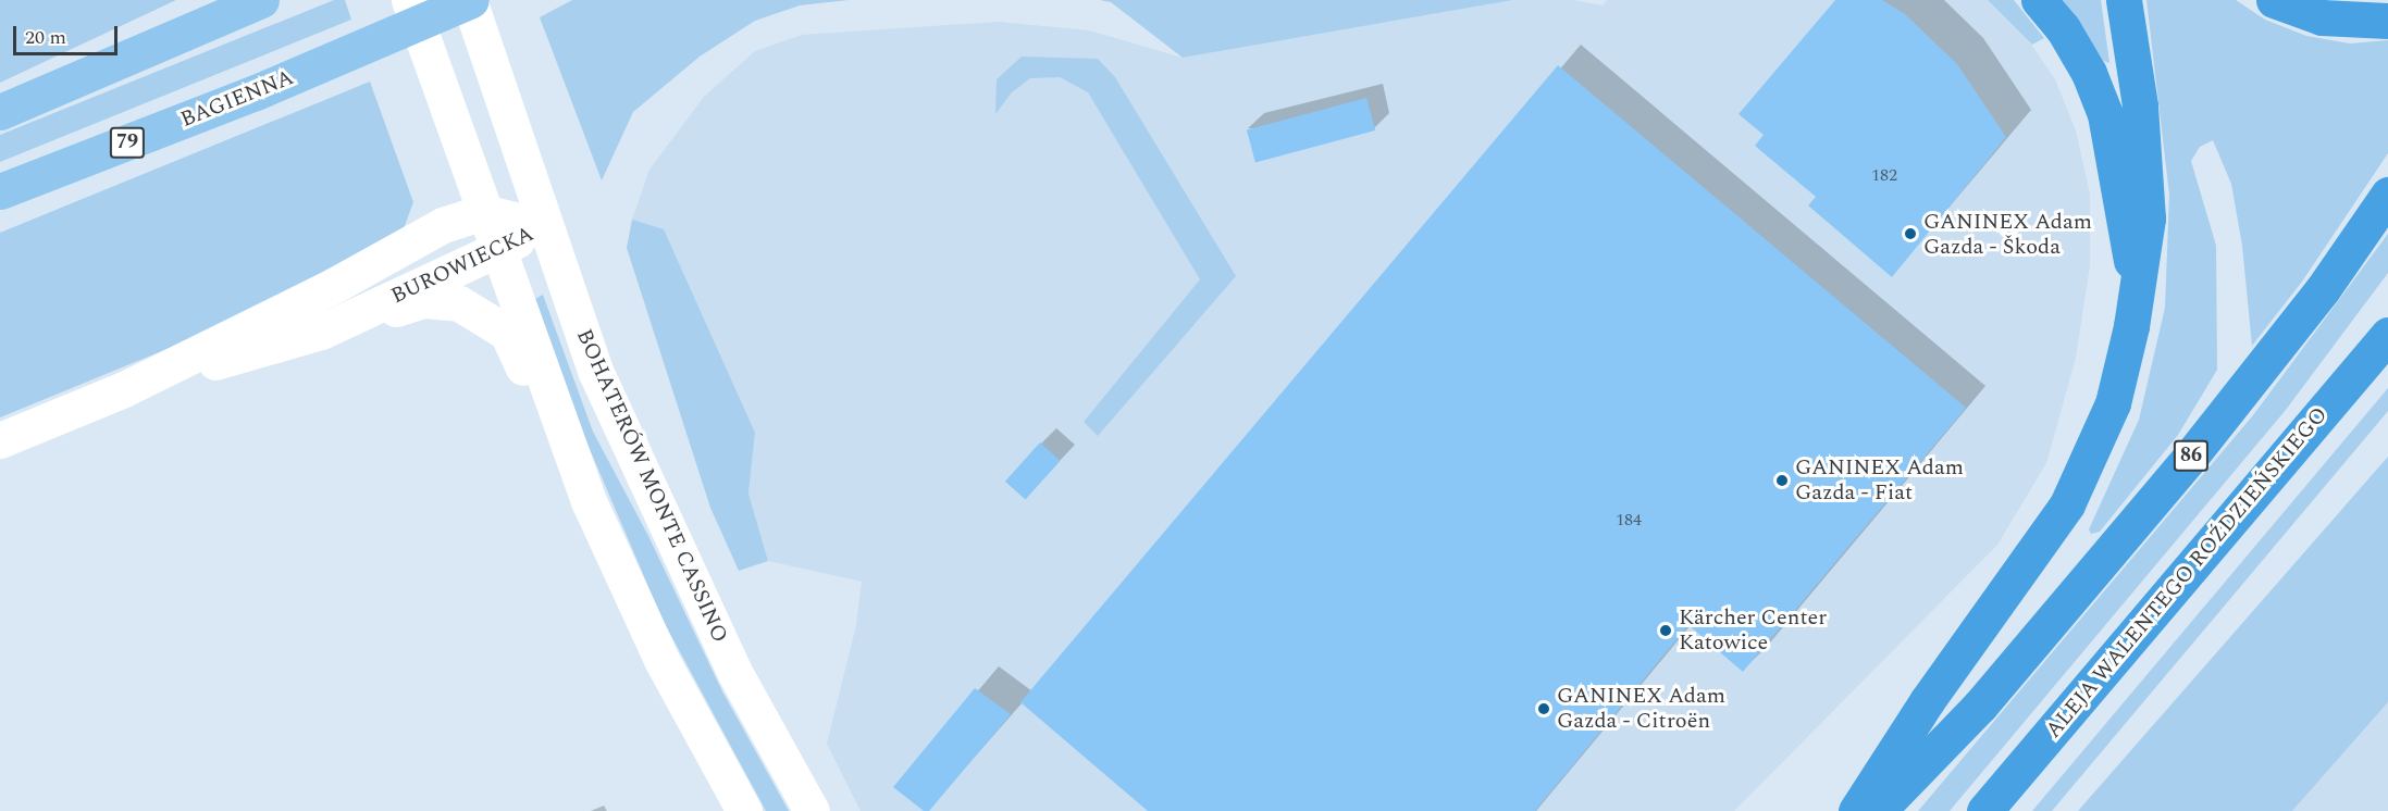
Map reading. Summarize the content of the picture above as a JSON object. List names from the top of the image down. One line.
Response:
{"streets":{"highway":["86","ALEJA WALENTEGO ROŹDZIEŃSKIEGO"],"main road":["BAGIENNA","79"],"street":["BUROWIECKA","BOHATERÓW MONTE CASSINO"]},"crossings":[["BAGIENNA","BOHATERÓW MONTE CASSINO"],["BUROWIECKA","BOHATERÓW MONTE CASSINO"]],"places":["GANINEX Adam Gazda - Škoda","GANINEX Adam Gazda - Fiat","Kärcher Center Katowice","GANINEX Adam Gazda - Citroën"],"house_numbers":["182","184"],"scale_bar":"20 m"}
